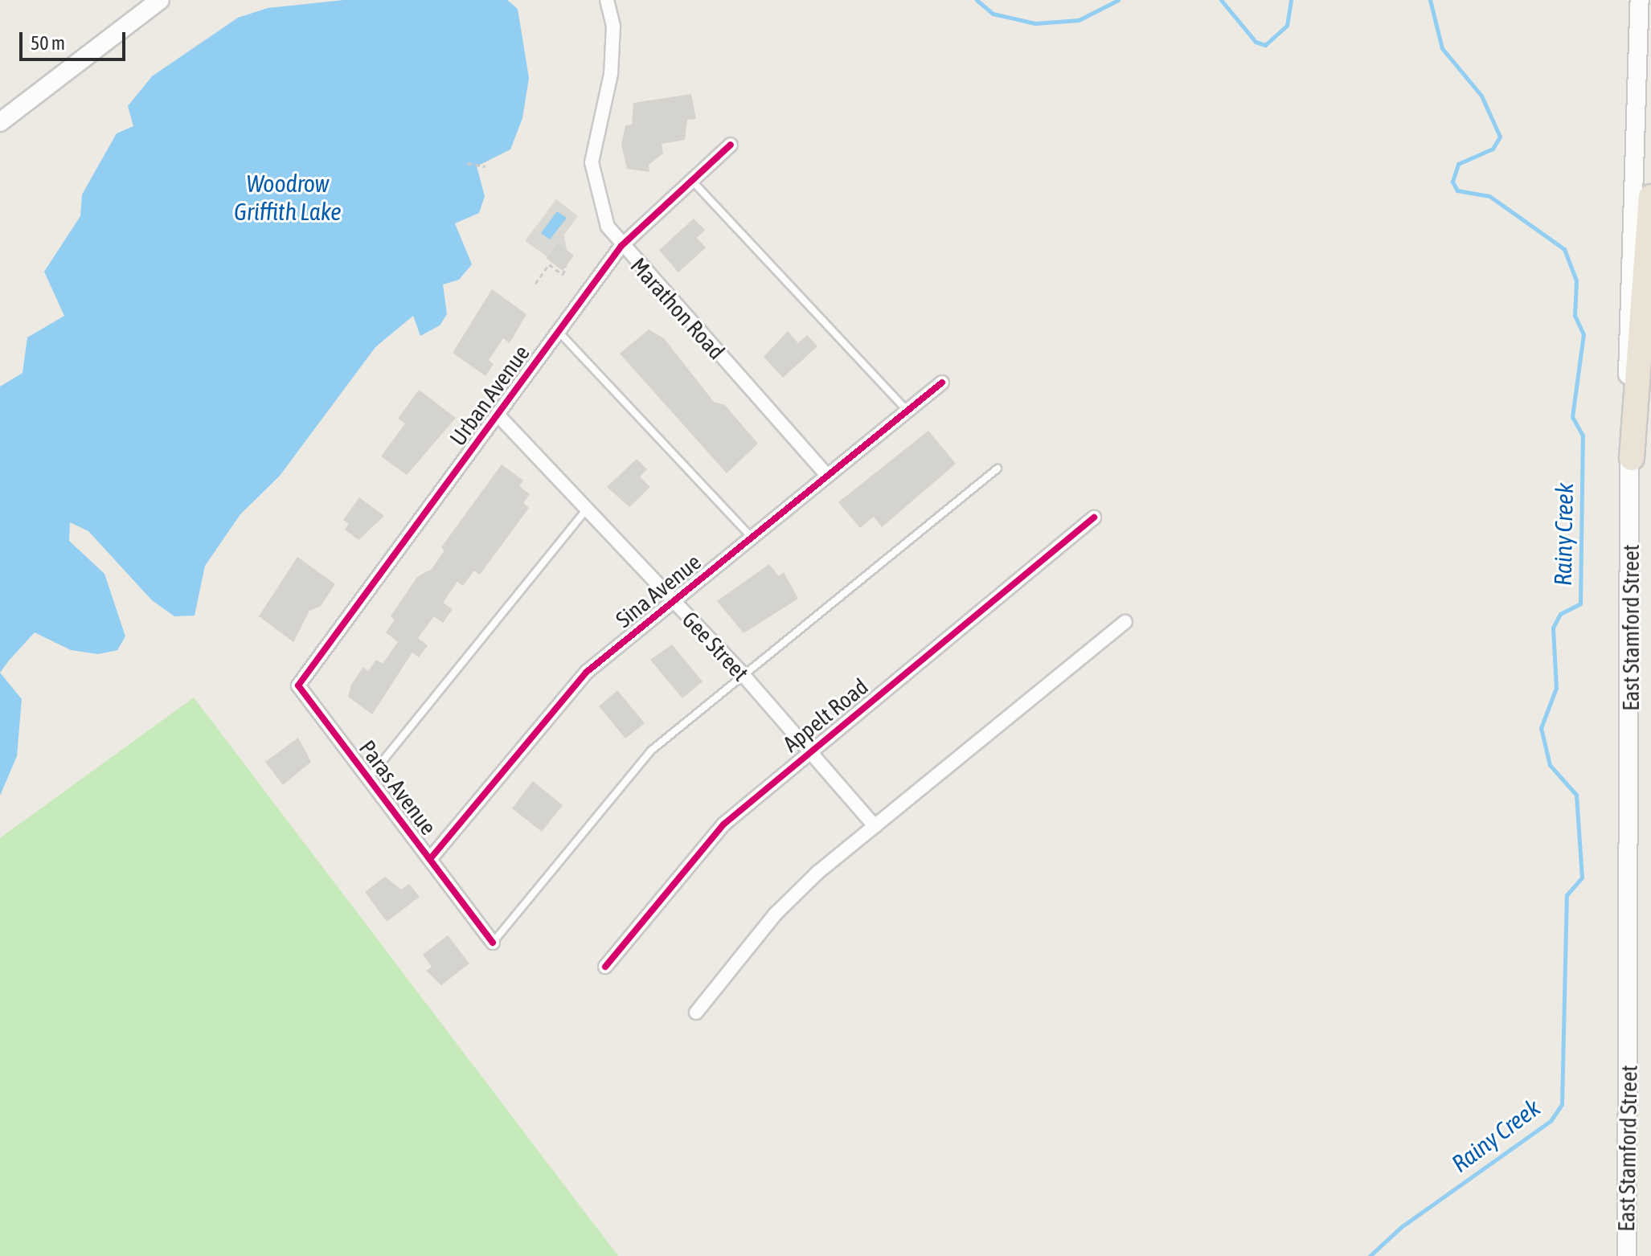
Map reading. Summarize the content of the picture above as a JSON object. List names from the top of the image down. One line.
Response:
{"streets":{"main road":["East Stamford Street"],"street":["Marathon Road","Urban Avenue","Sina Avenue","Gee Street","Appelt Road","Paras Avenue"]},"crossings":[["Marathon Road","Urban Avenue"],["Marathon Road","Sina Avenue"],["Urban Avenue","Gee Street"],["Urban Avenue","Paras Avenue"],["Sina Avenue","Gee Street"],["Sina Avenue","Paras Avenue"],["Gee Street","Appelt Road"]],"water":["Woodrow Griffith Lake","Rainy Creek"],"scale_bar":"50 m"}
